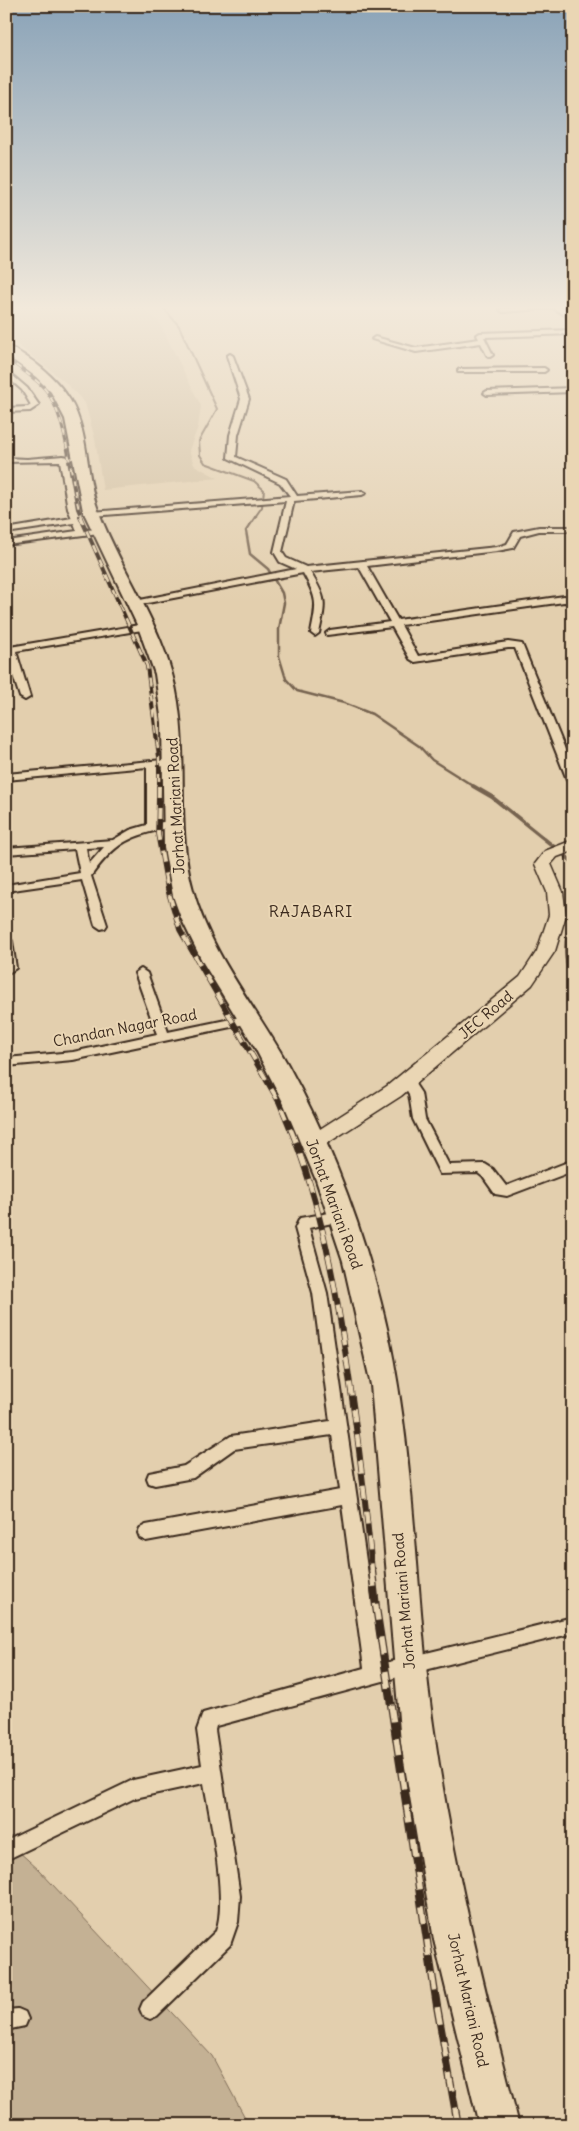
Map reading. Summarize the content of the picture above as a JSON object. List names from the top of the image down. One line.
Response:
{"streets":{"highway":["Jorhat Mariani Road"],"street":["JEC Road","Chandan Nagar Road"]},"crossings":[["Jorhat Mariani Road","JEC Road"],["Jorhat Mariani Road","Chandan Nagar Road"]],"districts":["RAJABARI"]}
